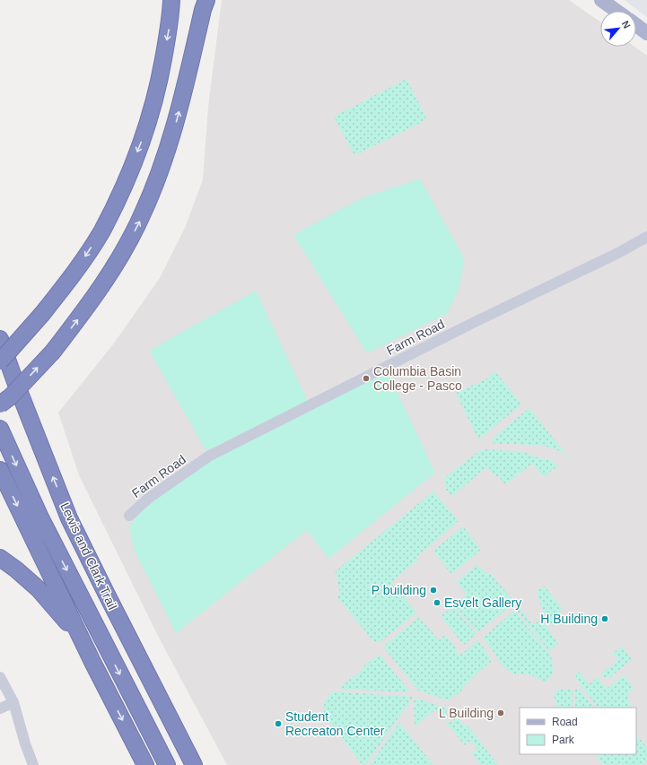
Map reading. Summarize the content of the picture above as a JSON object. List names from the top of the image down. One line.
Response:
{"streets":{"highway":["Lewis and Clark Trail"],"street":["Farm Road"]},"places":["Columbia Basin College - Pasco","P building","Esvelt Gallery","H Building","L Building","Student Recreaton Center"],"legend":["Road","Park"],"north":"top right"}
